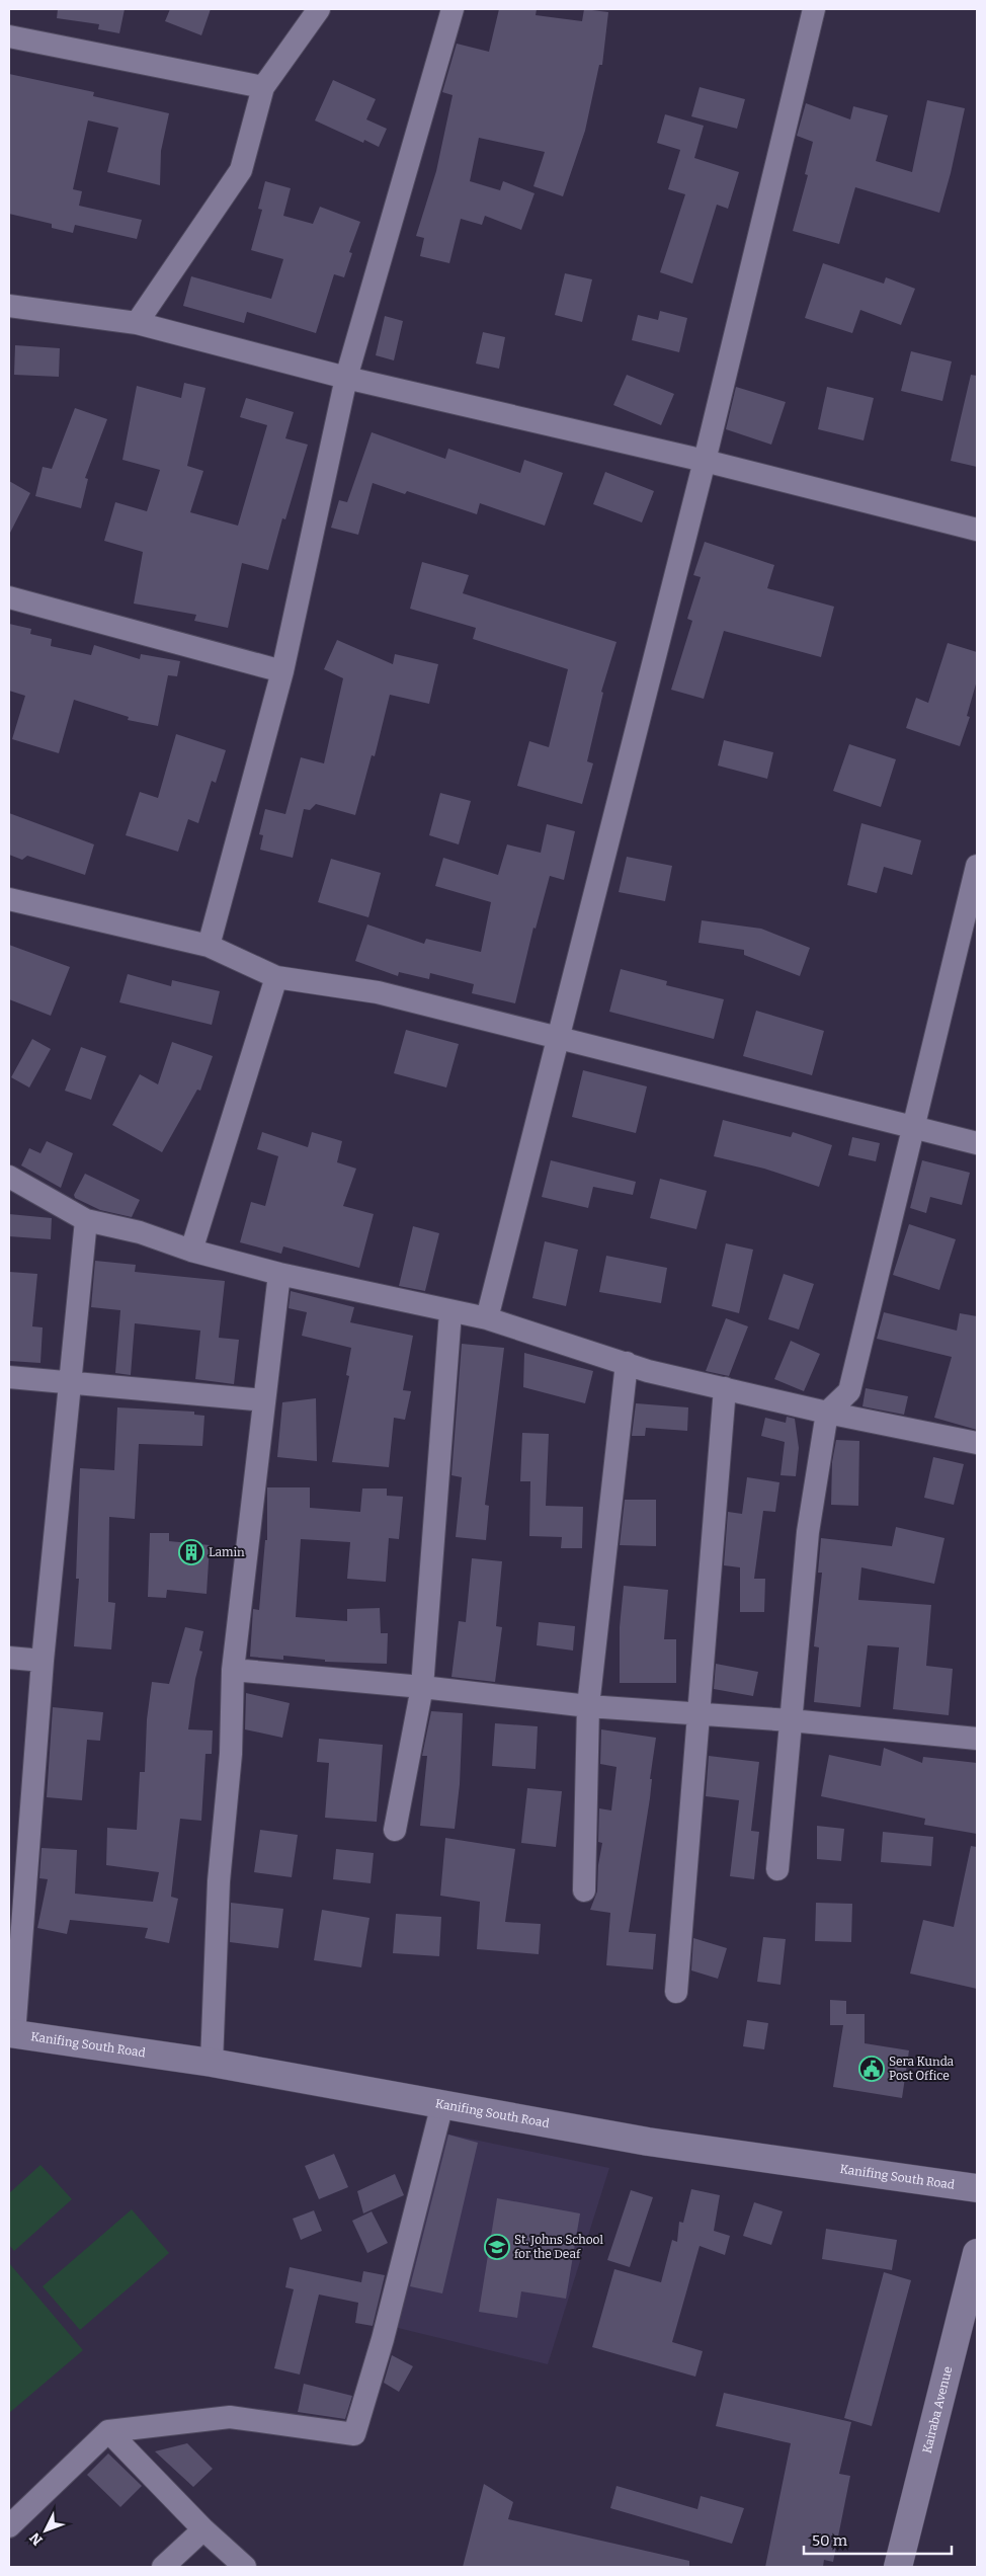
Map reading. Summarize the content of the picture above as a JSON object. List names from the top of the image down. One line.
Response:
{"streets":{"street":["Kanifing South Road","Kairaba Avenue"]},"places":{"building":["Lamin"],"public building":["Sera Kunda Post Office"],"school or university":["St. Johns School for the Deaf"]},"scale_bar":"50 m","north":"bottom left"}
